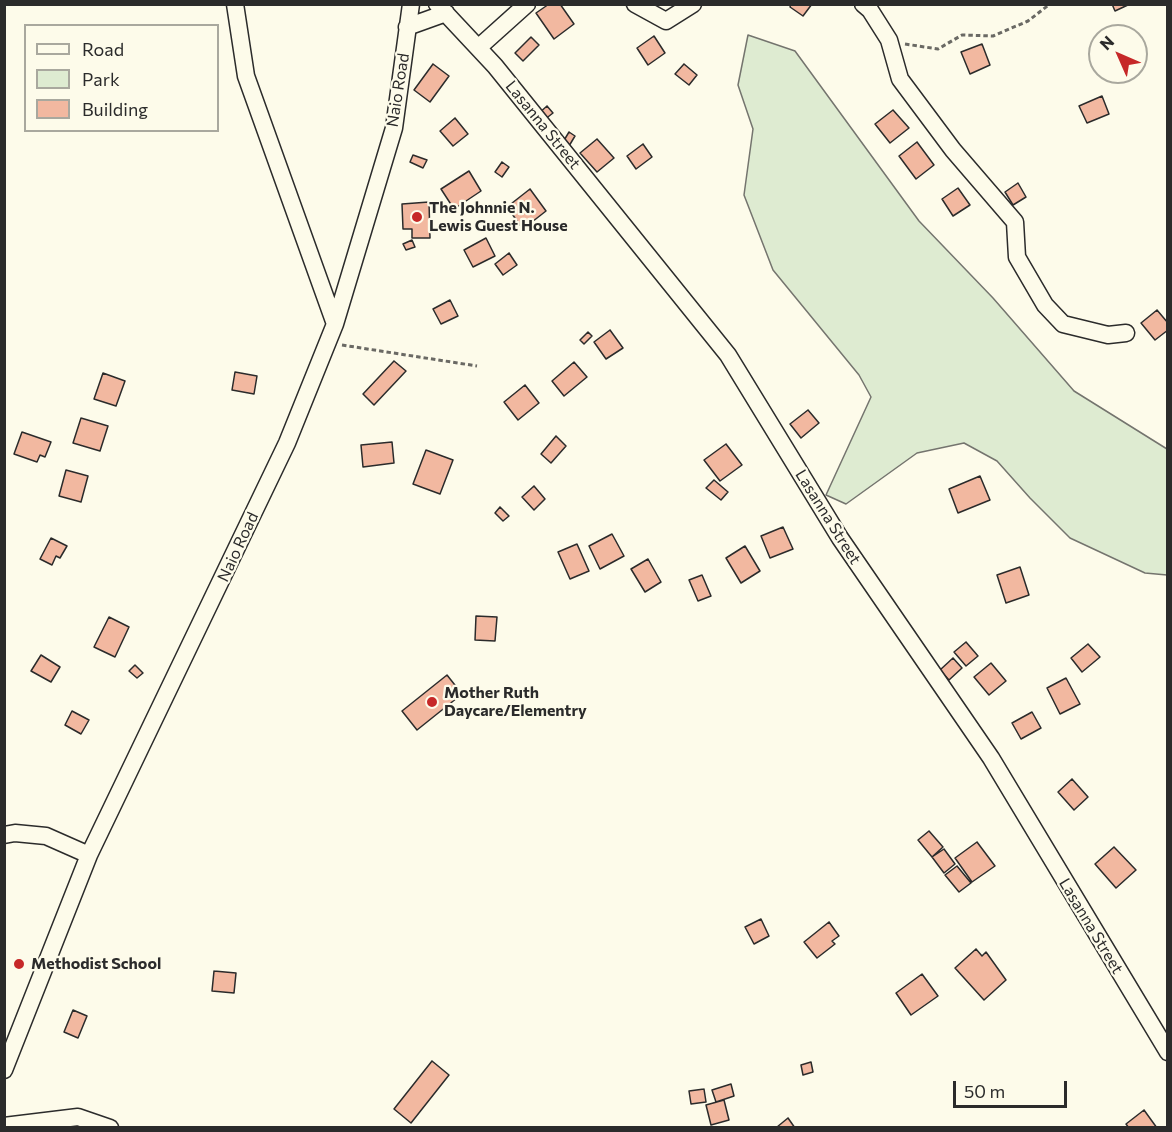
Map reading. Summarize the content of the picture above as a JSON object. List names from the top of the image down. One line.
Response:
{"streets":{"street":["Naio Road","Lasanna Street"]},"crossings":[["Naio Road","Lasanna Street"]],"places":["The Johnnie N. Lewis Guest House","Mother Ruth Daycare/Elementry","Methodist School"],"legend":["Road","Park","Building"],"scale_bar":"50 m","north":"top left"}
